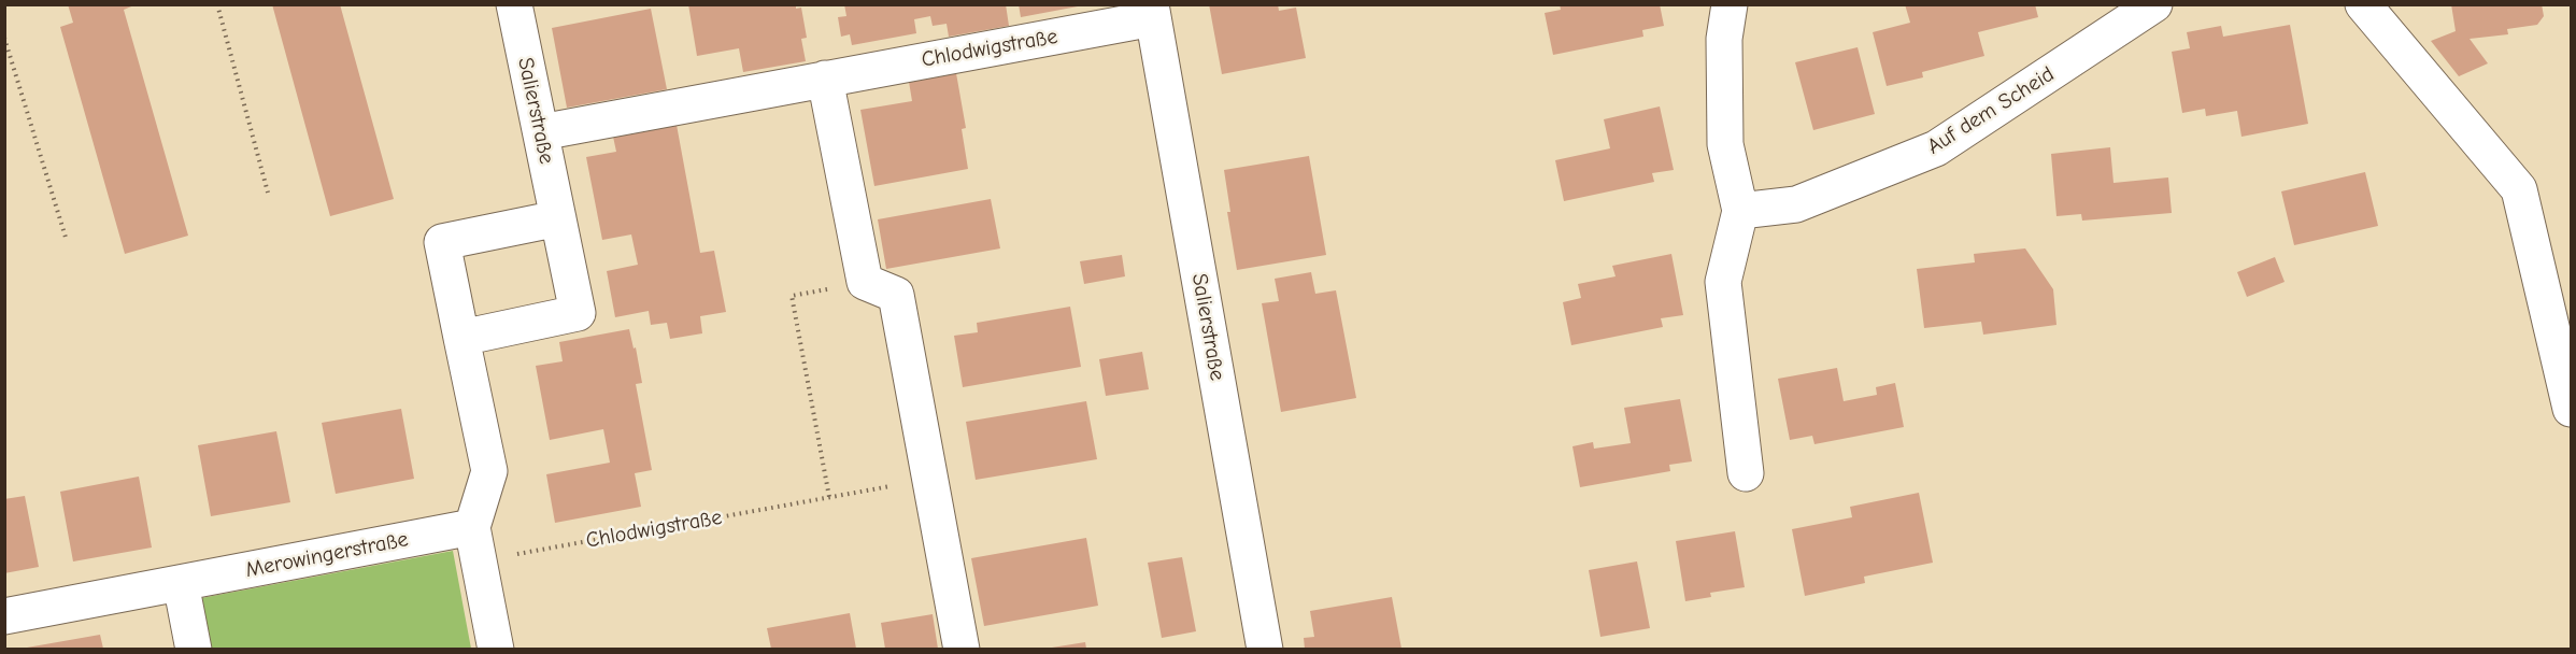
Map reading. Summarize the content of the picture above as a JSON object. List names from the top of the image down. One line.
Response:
{"streets":{"street":["Chlodwigstraße","Salierstraße","Auf dem Scheid","Merowingerstraße"]},"crossings":[["Chlodwigstraße","Salierstraße"],["Chlodwigstraße","Merowingerstraße"]]}
